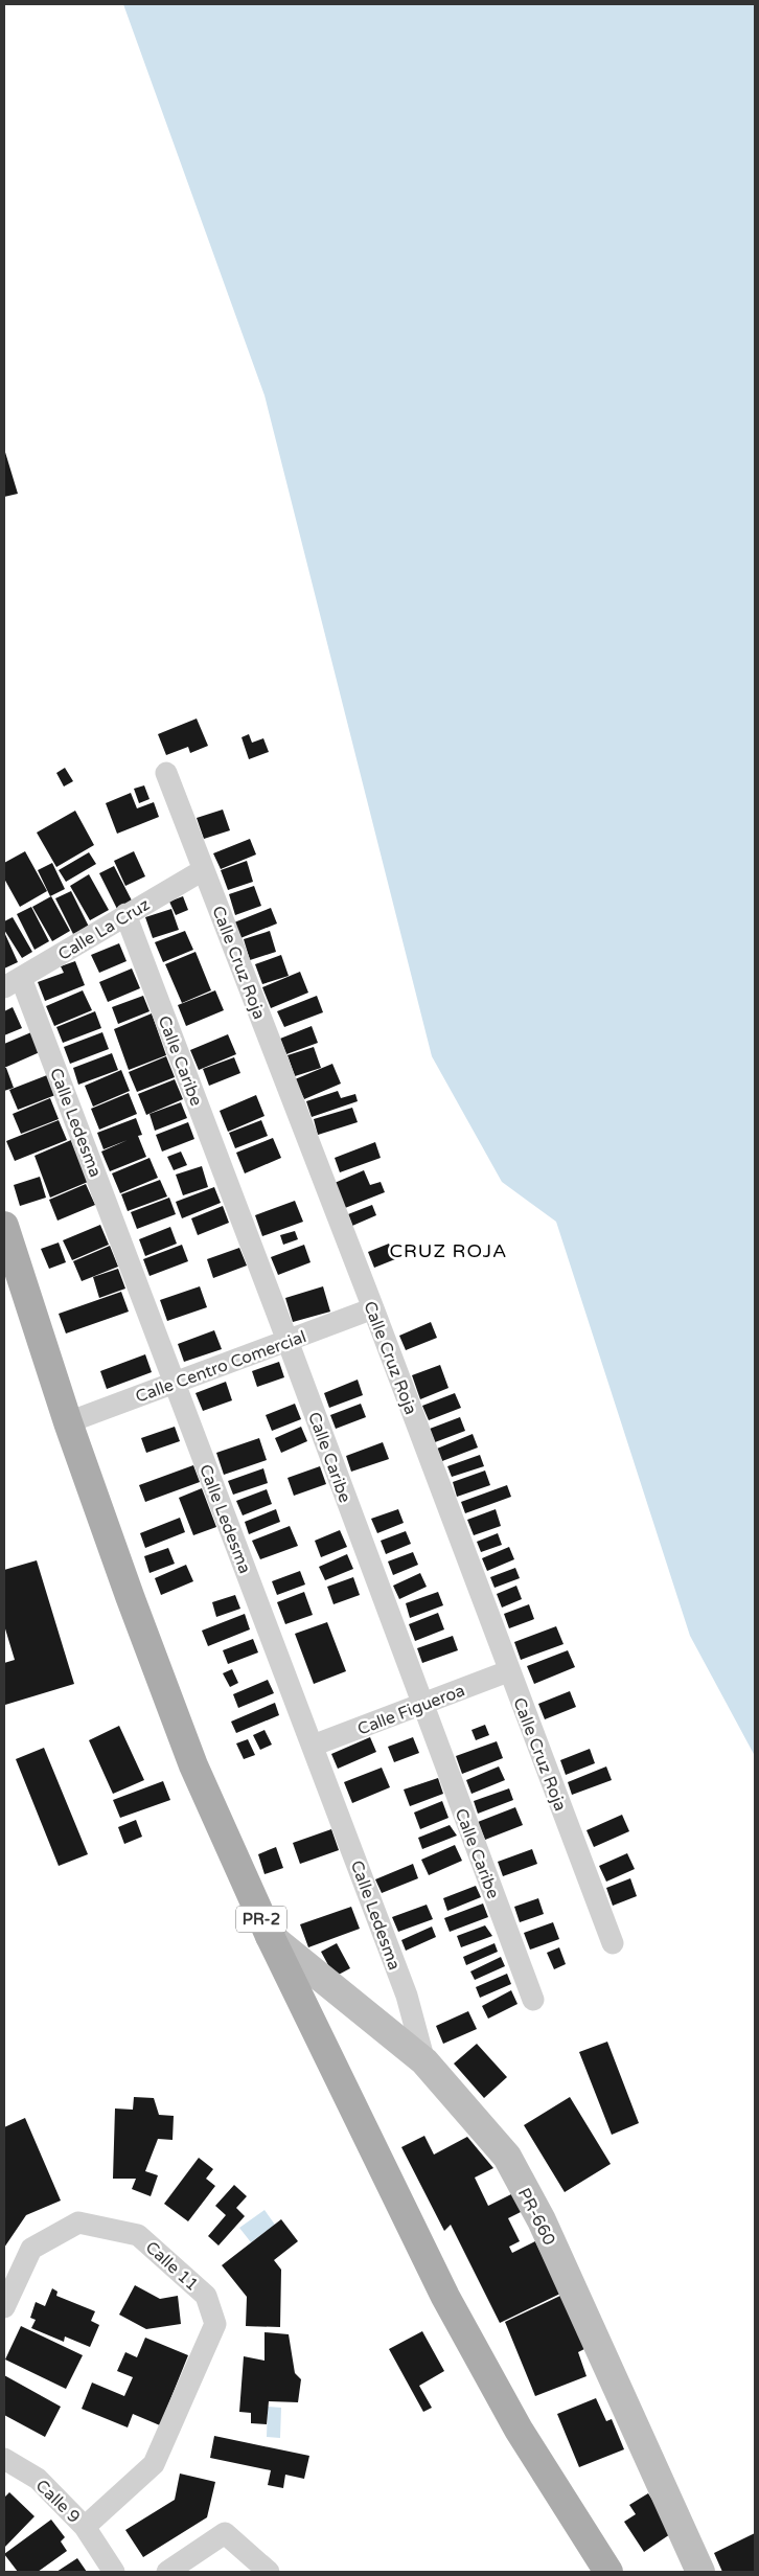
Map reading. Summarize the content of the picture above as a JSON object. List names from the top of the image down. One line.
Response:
{"streets":{"main road":["PR-2"],"street":["Calle La Cruz","Calle Cruz Roja","Calle Caribe","Calle Ledesma","Calle Centro Comercial","Calle Figueroa","PR-660","Calle 11","Calle 9"]},"crossings":[["Calle La Cruz","Calle Cruz Roja"],["Calle La Cruz","Calle Caribe"],["Calle La Cruz","Calle Ledesma"],["Calle Cruz Roja","Calle Centro Comercial"],["Calle Cruz Roja","Calle Figueroa"],["Calle Caribe","Calle Centro Comercial"],["Calle Caribe","Calle Figueroa"],["Calle Ledesma","Calle Centro Comercial"],["Calle Ledesma","Calle Figueroa"],["Calle Ledesma","PR-660"],["Calle Centro Comercial","PR-2"],["PR-2","PR-660"],["Calle 11","Calle 9"]],"districts":["CRUZ ROJA"]}
